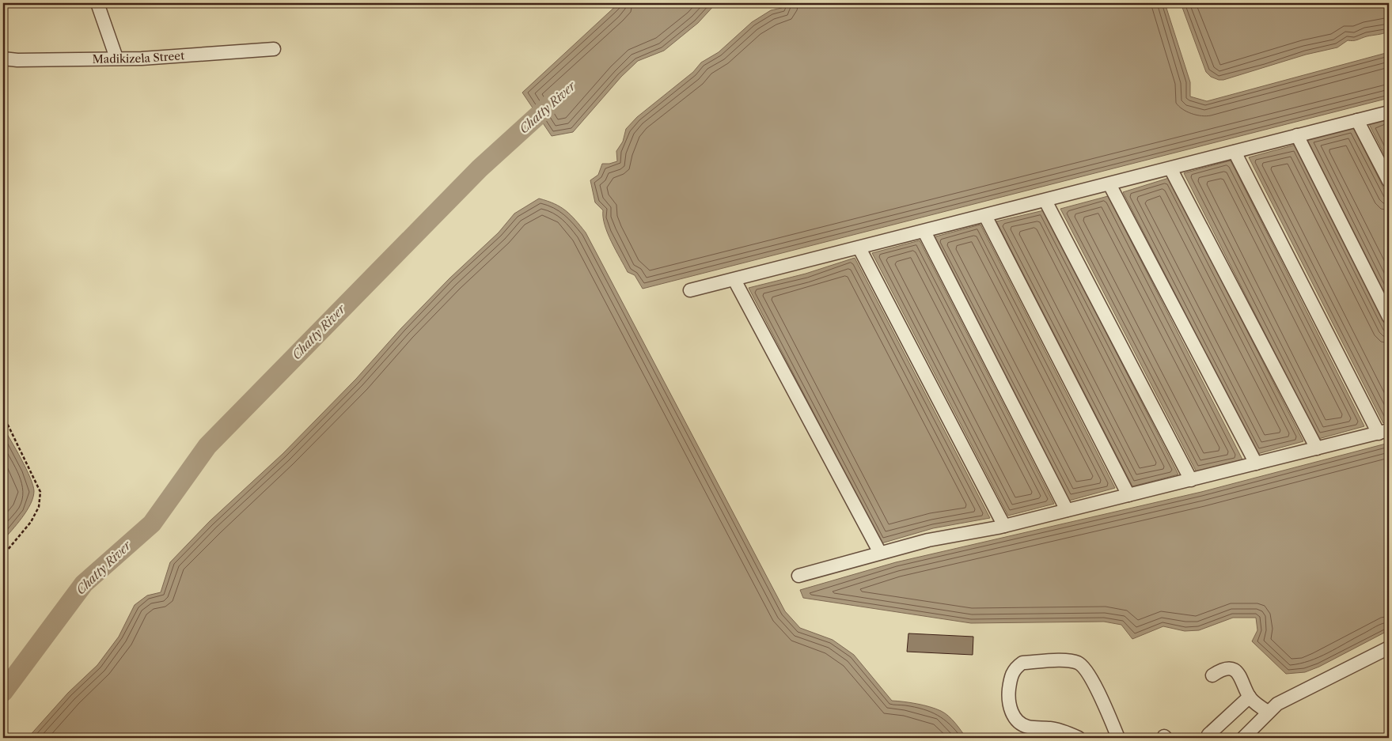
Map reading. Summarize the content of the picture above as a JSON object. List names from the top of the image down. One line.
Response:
{"streets":{"street":["Madikizela Street"]},"water":["Chatty River"]}
